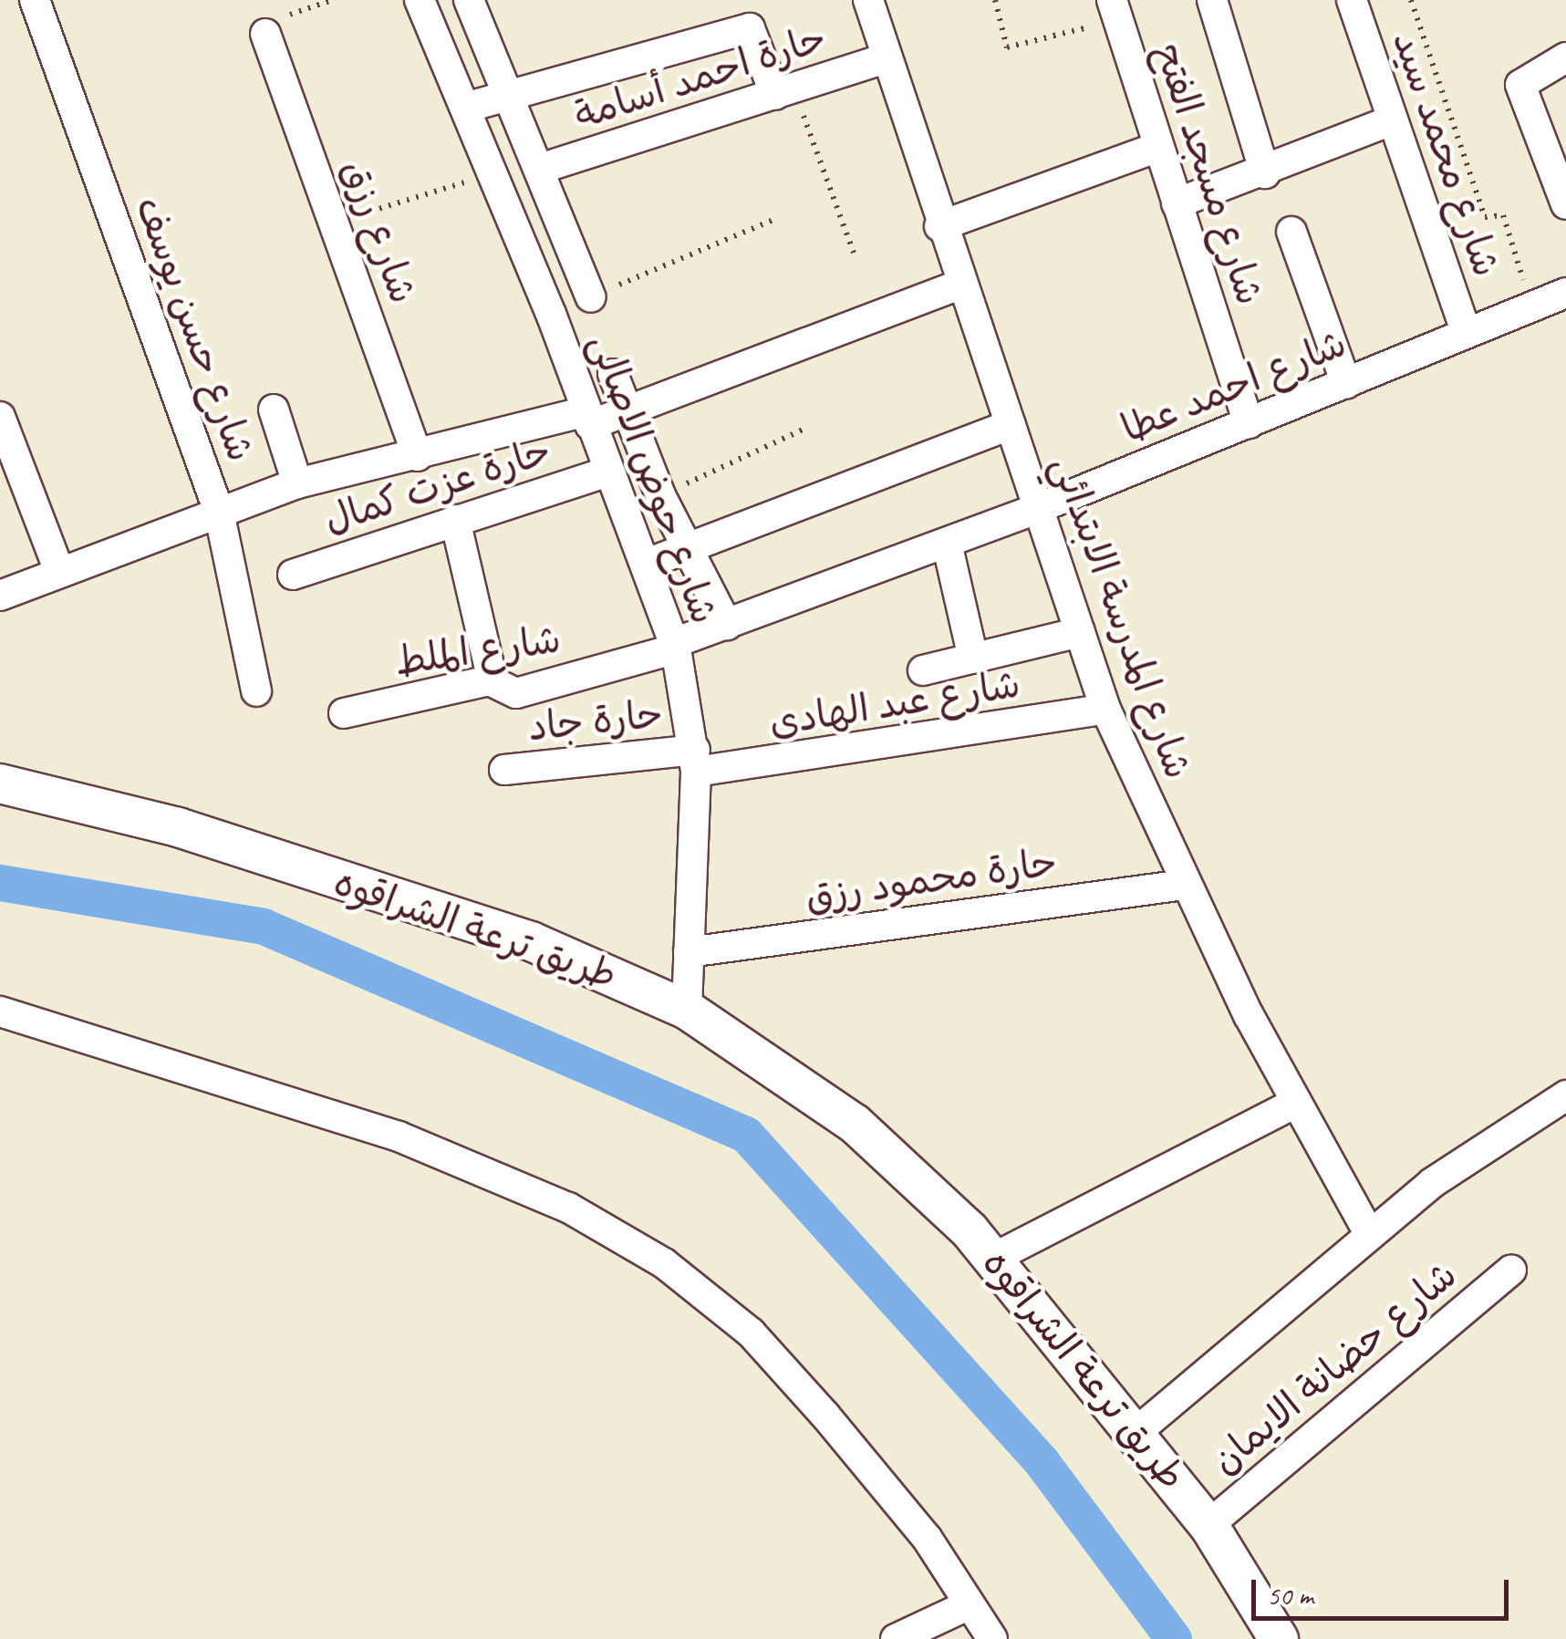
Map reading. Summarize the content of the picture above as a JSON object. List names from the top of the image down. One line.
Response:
{"streets":{"street":["حارة احمد أسامة","شارع محمد سيد","شارع مسجد الفتح","شارع رزق","شارع حسن يوسف","شارع احمد عطا","شارع حوض الاصالى","حارة عزت كمال","شارع المدرسة الابتدائي","شارع الملط","شارع عبد الهادى","حارة جاد","حارة محمود رزق","طريق ترعة الشراقوه","شارع حضانة الايمان"]},"crossings":[["حارة احمد أسامة","شارع حوض الاصالى"],["حارة احمد أسامة","شارع المدرسة الابتدائي"],["شارع محمد سيد","شارع احمد عطا"],["شارع مسجد الفتح","شارع احمد عطا"],["شارع احمد عطا","شارع حوض الاصالى"],["شارع احمد عطا","شارع المدرسة الابتدائي"],["شارع احمد عطا","شارع الملط"],["شارع حوض الاصالى","حارة عزت كمال"],["شارع حوض الاصالى","شارع الملط"],["شارع حوض الاصالى","شارع عبد الهادى"],["شارع حوض الاصالى","حارة جاد"],["شارع حوض الاصالى","حارة محمود رزق"],["شارع حوض الاصالى","طريق ترعة الشراقوه"],["شارع المدرسة الابتدائي","شارع عبد الهادى"],["شارع المدرسة الابتدائي","حارة محمود رزق"],["شارع عبد الهادى","حارة جاد"],["طريق ترعة الشراقوه","شارع حضانة الايمان"]],"scale_bar":"50 m"}
